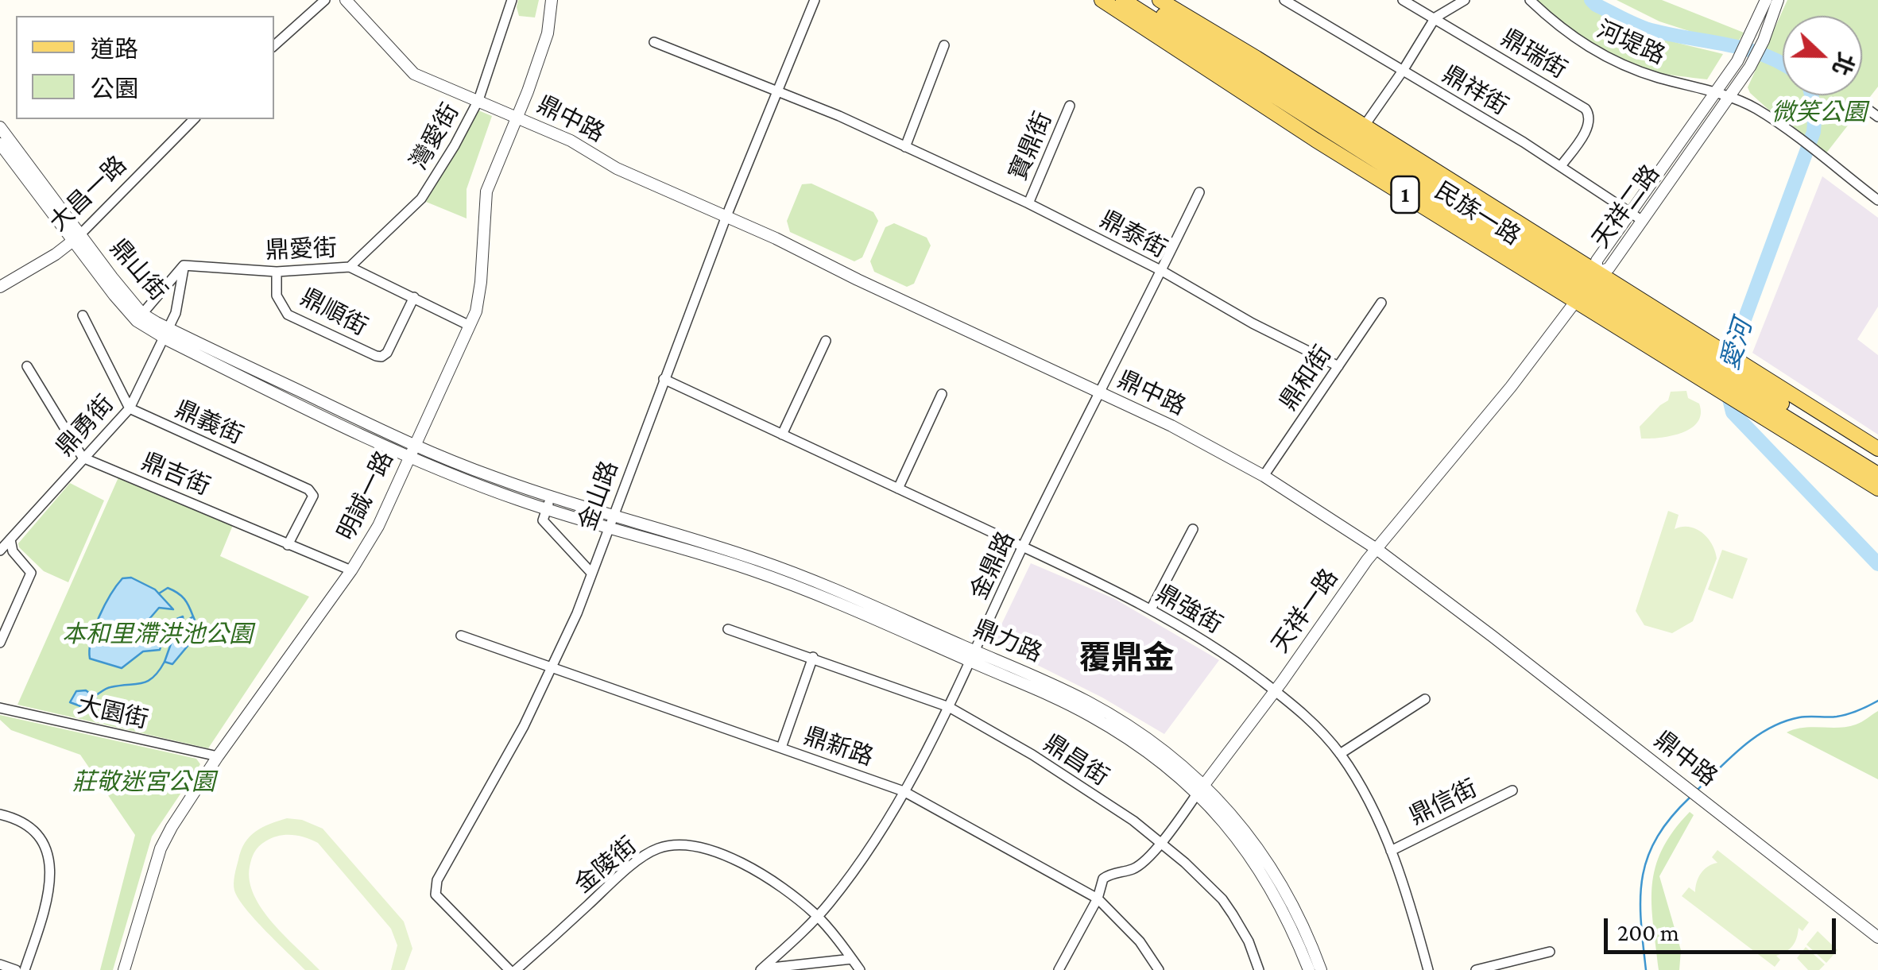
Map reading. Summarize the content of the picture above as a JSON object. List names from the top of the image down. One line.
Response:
{"streets":{"main road":["1","民族一路"],"street":["河堤路","鼎瑞街","鼎祥街","鼎中路","灣愛街","寶鼎街","大昌一路","天祥二路","鼎泰街","鼎愛街","鼎山街","鼎順街","鼎和街","鼎義街","鼎勇街","鼎吉街","明誠一路","金山路","金鼎路","鼎強街","天祥一路","鼎力路","大園街","鼎新路","鼎昌街","鼎信街","金陵街"]},"crossings":[["河堤路","天祥二路"],["鼎瑞街","鼎祥街"],["鼎祥街","天祥二路"],["鼎中路","灣愛街"],["鼎中路","鼎和街"],["鼎中路","明誠一路"],["鼎中路","金山路"],["鼎中路","金鼎路"],["鼎中路","天祥一路"],["灣愛街","鼎愛街"],["寶鼎街","鼎泰街"],["大昌一路","鼎山街"],["1","民族一路"],["天祥二路","民族一路"],["天祥二路","天祥一路"],["民族一路","天祥一路"],["鼎泰街","鼎和街"],["鼎泰街","金山路"],["鼎泰街","金鼎路"],["鼎愛街","鼎順街"],["鼎愛街","鼎勇街"],["鼎愛街","明誠一路"],["鼎山街","鼎勇街"],["鼎山街","明誠一路"],["鼎山街","金山路"],["鼎山街","鼎力路"],["鼎義街","鼎勇街"],["鼎義街","鼎吉街"],["鼎勇街","鼎吉街"],["鼎吉街","明誠一路"],["明誠一路","大園街"],["金山路","鼎強街"],["金山路","鼎力路"],["金山路","鼎新路"],["金鼎路","鼎強街"],["金鼎路","鼎力路"],["金鼎路","鼎新路"],["金鼎路","鼎昌街"],["金鼎路","金陵街"],["鼎強街","天祥一路"],["鼎強街","鼎信街"],["天祥一路","鼎力路"],["天祥一路","鼎新路"],["天祥一路","鼎昌街"]],"districts":["覆鼎金"],"water":["愛河"],"parks":["微笑公園","本和里滯洪池公園","莊敬迷宮公園"],"legend":["道路","公園"],"scale_bar":"200 m","north":"right"}
